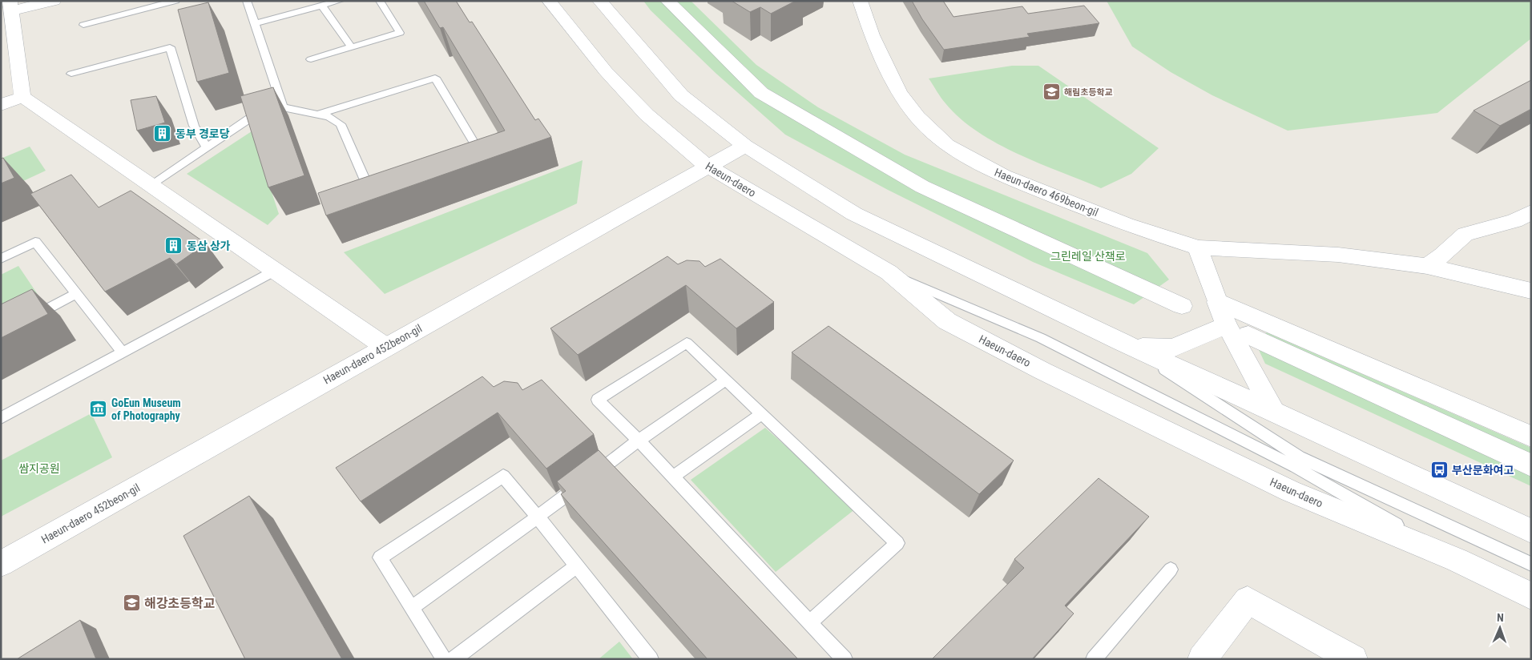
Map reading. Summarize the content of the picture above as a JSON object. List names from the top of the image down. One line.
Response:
{"streets":{"street":["Haeun-daero","Haeun-daero 469beon-gil","Haeun-daero 452beon-gil"]},"crossings":[["Haeun-daero","Haeun-daero 452beon-gil"]],"parks":["그린레일 산책로","쌈지공원"],"places":{"school or university":["해림초등학교","해강초등학교"],"building":["동부 경로당","동삼 상가"],"museum":["GoEun Museum of Photography"],"bus stop":["부산문화여고"]},"north":"top"}
